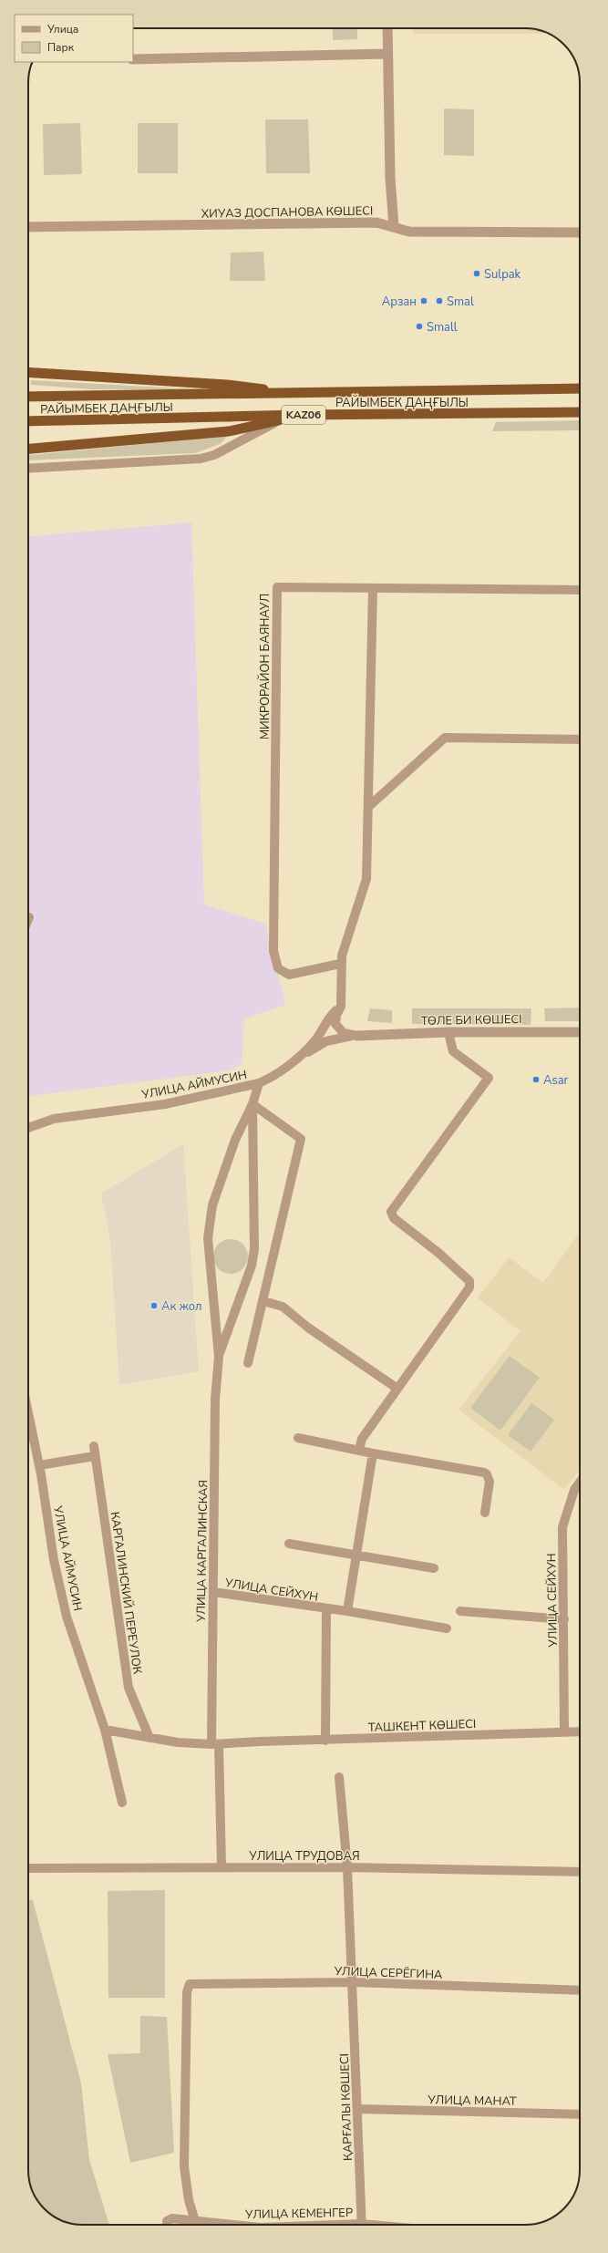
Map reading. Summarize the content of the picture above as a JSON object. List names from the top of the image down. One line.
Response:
{"streets":{"highway":["РАЙЫМБЕК ДАҢҒЫЛЫ","KАZ06"],"street":["ХИУАЗ ДОСПАНОВА КӨШЕСІ","МИКРОРАЙОН БАЯНАУЛ","ТӨЛЕ БИ КӨШЕСІ","УЛИЦА АЙМУСИН","УЛИЦА КАРГАЛИНСКАЯ","УЛИЦА СЕЙХУН","КАРГАЛИНСКИЙ ПЕРЕУЛОК","ТАШКЕНТ КӨШЕСІ","УЛИЦА ТРУДОВАЯ","УЛИЦА СЕРЁГИНА","УЛИЦА МАНАТ","ҚАРҒАЛЫ КӨШЕСІ","УЛИЦА КЕМЕНГЕР"]},"crossings":[["УЛИЦА АЙМУСИН","КАРГАЛИНСКИЙ ПЕРЕУЛОК"],["УЛИЦА АЙМУСИН","ТАШКЕНТ КӨШЕСІ"],["УЛИЦА КАРГАЛИНСКАЯ","УЛИЦА СЕЙХУН"],["УЛИЦА КАРГАЛИНСКАЯ","ТАШКЕНТ КӨШЕСІ"],["УЛИЦА КАРГАЛИНСКАЯ","УЛИЦА ТРУДОВАЯ"],["УЛИЦА СЕЙХУН","ТАШКЕНТ КӨШЕСІ"],["КАРГАЛИНСКИЙ ПЕРЕУЛОК","ТАШКЕНТ КӨШЕСІ"],["УЛИЦА СЕРЁГИНА","ҚАРҒАЛЫ КӨШЕСІ"],["УЛИЦА СЕРЁГИНА","УЛИЦА КЕМЕНГЕР"],["УЛИЦА МАНАТ","ҚАРҒАЛЫ КӨШЕСІ"]],"places":["Sulpak","Арзан","Smal","Small","Asar","Ак жол"],"legend":["Улица","Парк"]}
